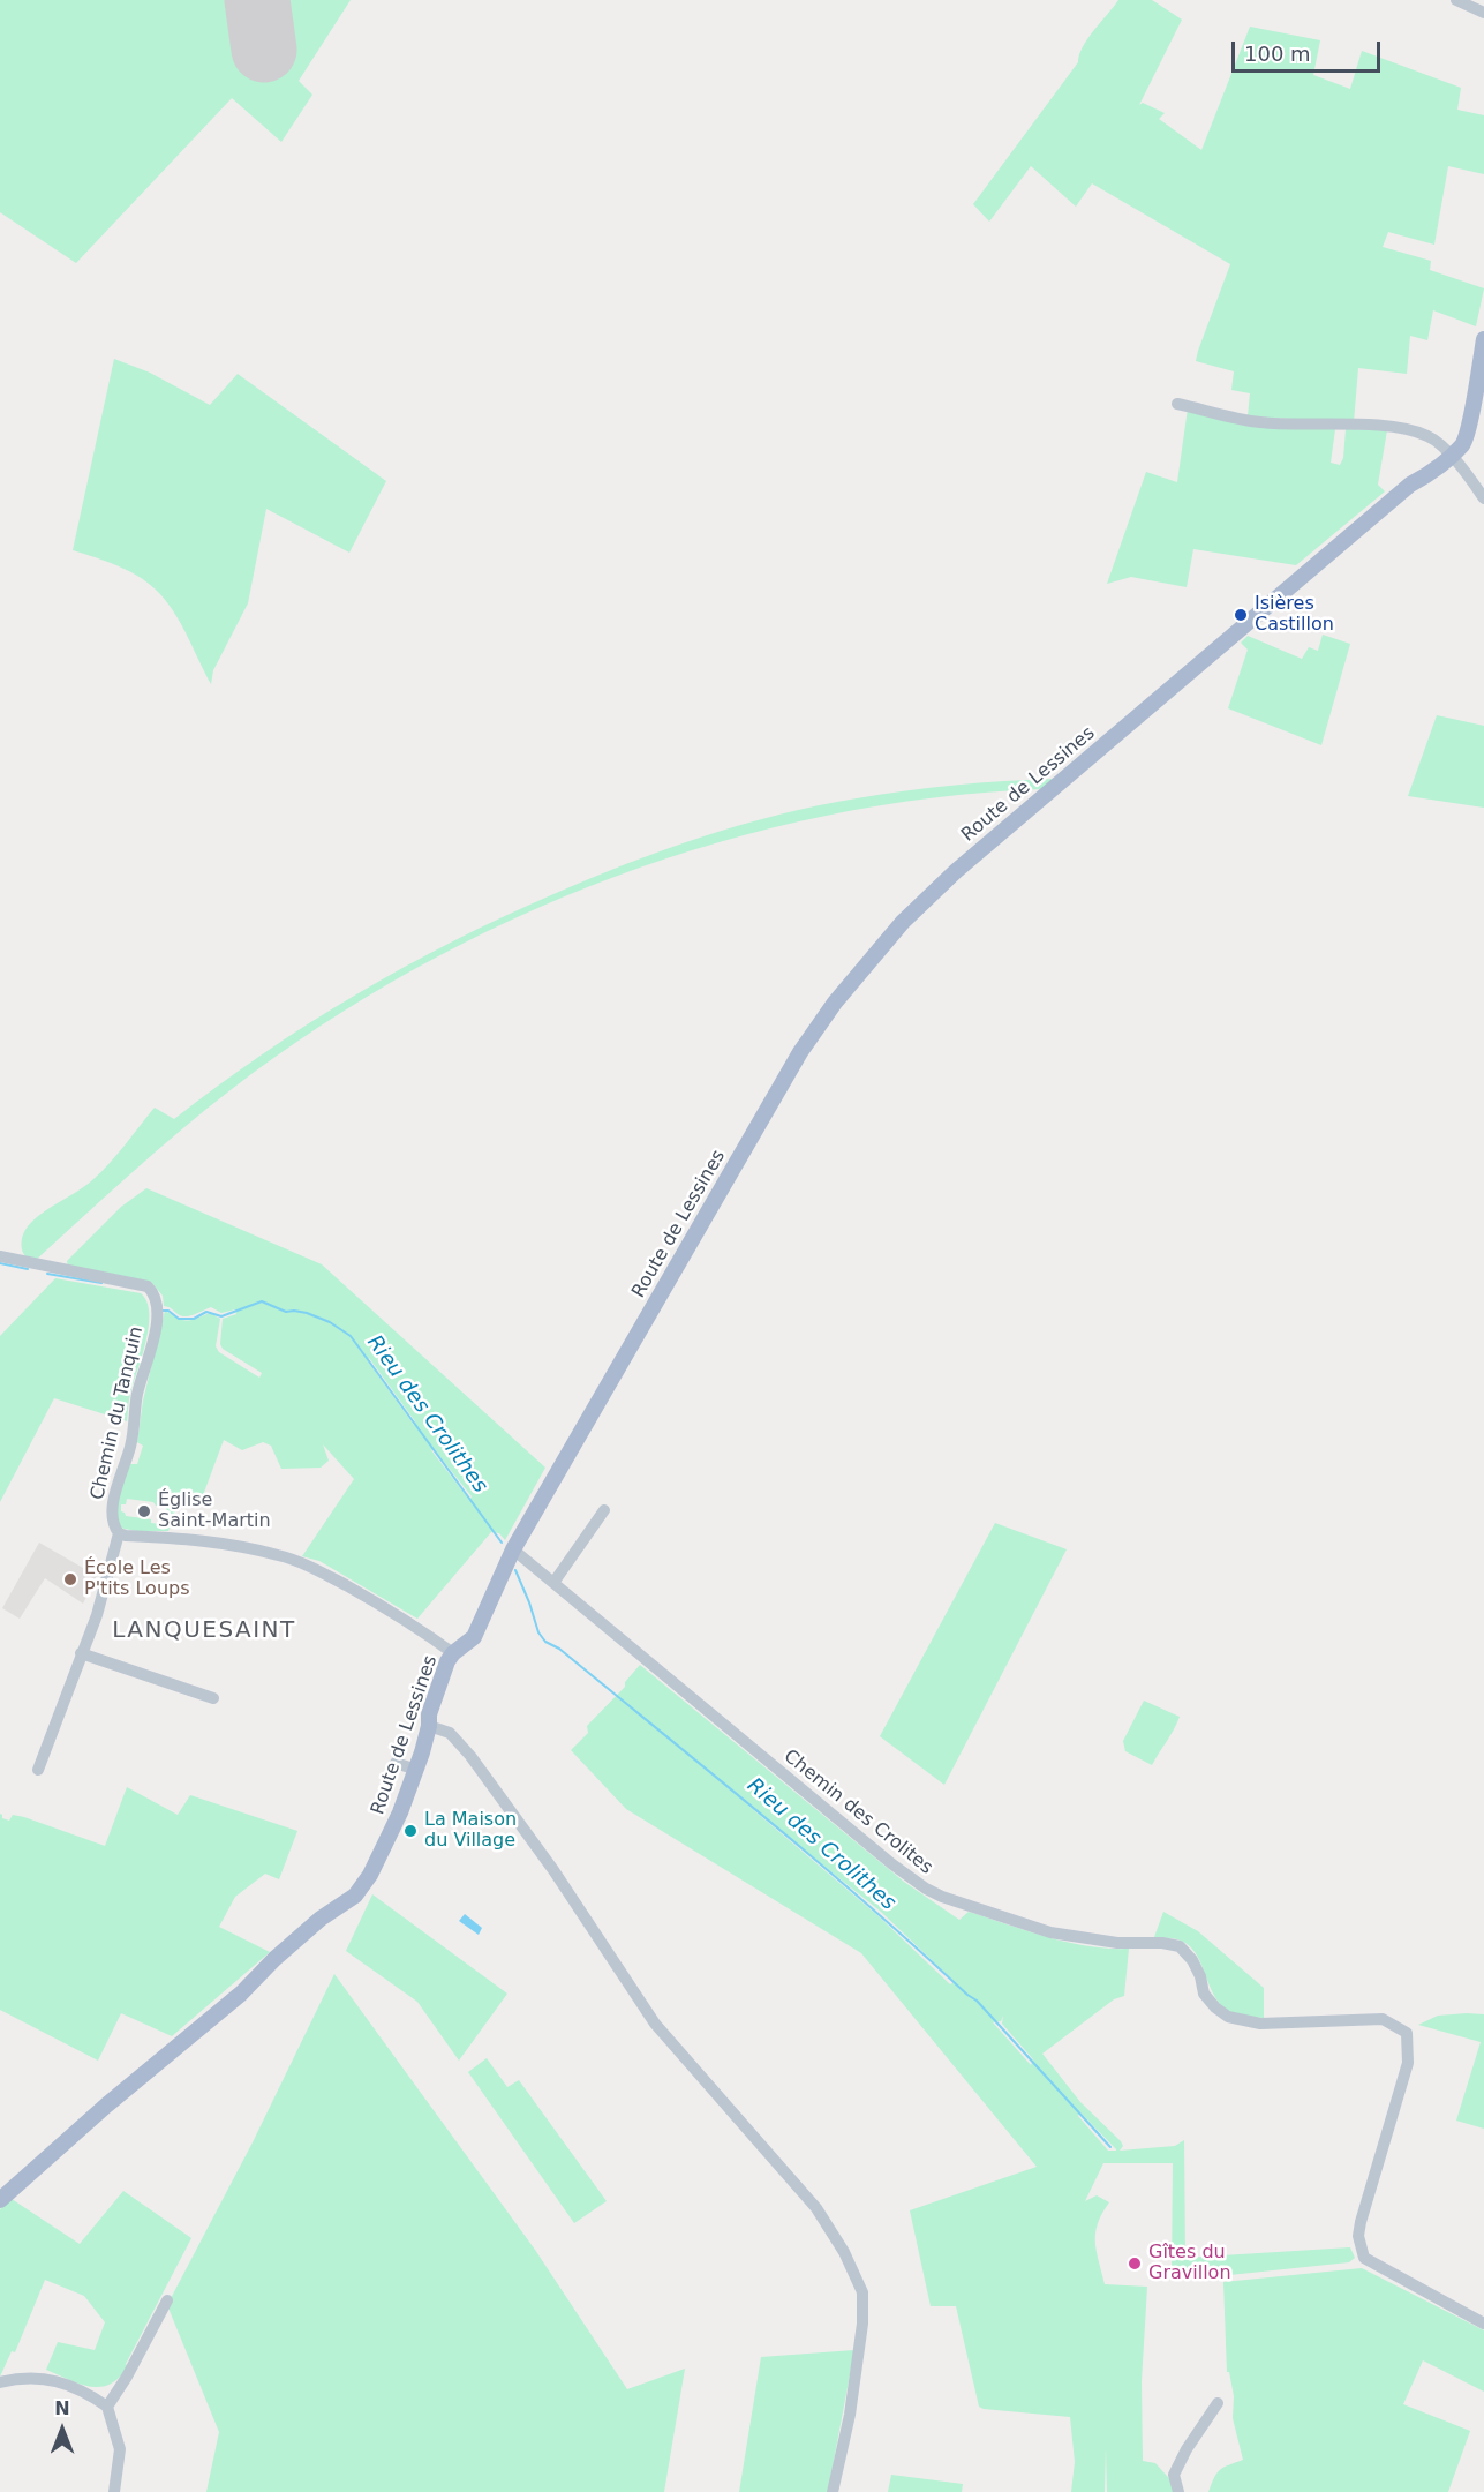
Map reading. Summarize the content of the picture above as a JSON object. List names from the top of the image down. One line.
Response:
{"streets":{"main road":["Route de Lessines"],"street":["Chemin du Tanquin","Chemin des Crolites"]},"crossings":[["Route de Lessines","Chemin des Crolites"]],"districts":["LANQUESAINT"],"water":["Rieu des Crolithes"],"places":["Isières Castillon","Église Saint-Martin","École Les P'tits Loups","La Maison du Village","Gîtes du Gravillon"],"scale_bar":"100 m","north":"top"}
